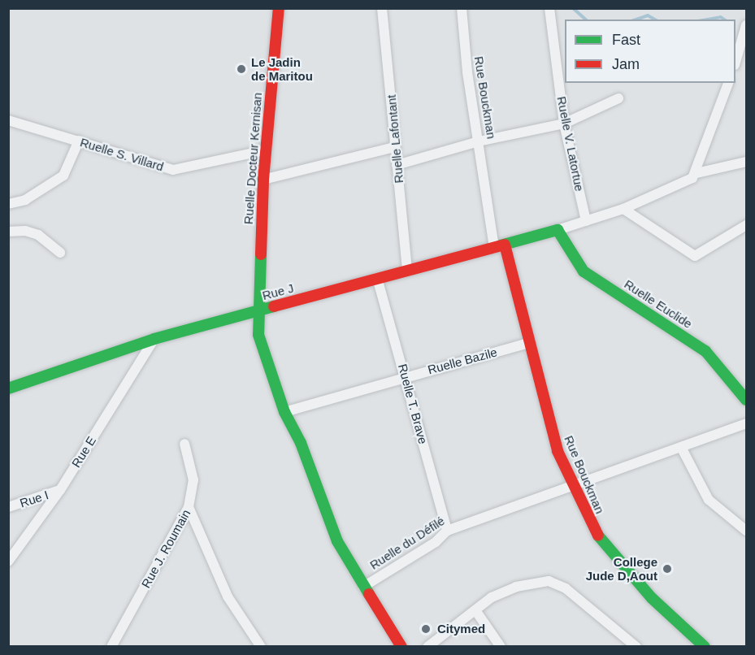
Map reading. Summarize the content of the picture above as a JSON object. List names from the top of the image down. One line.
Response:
{"streets":{"street":["Rue Bouckman","Ruelle Lafontant","Ruelle V. Latortue","Ruelle S. Villard","Ruelle Docteur Kernisan","Rue J","Ruelle Euclide","Ruelle Bazile","Ruelle T. Brave","Rue E","Rue I","Ruelle du Défilé","Rue J. Roumain"]},"crossings":[["Rue Bouckman","Rue J"],["Rue Bouckman","Ruelle Bazile"],["Rue Bouckman","Ruelle du Défilé"],["Ruelle Lafontant","Rue J"],["Ruelle S. Villard","Ruelle Docteur Kernisan"],["Ruelle Docteur Kernisan","Rue J"],["Ruelle Docteur Kernisan","Ruelle du Défilé"],["Rue J","Ruelle Euclide"],["Rue J","Ruelle T. Brave"],["Rue J","Rue E"],["Rue J","Ruelle du Défilé"],["Ruelle Bazile","Ruelle T. Brave"],["Ruelle Bazile","Ruelle du Défilé"],["Ruelle T. Brave","Ruelle du Défilé"],["Rue E","Rue I"]],"places":["Le Jadin de Maritou","College Jude D,Aout","Citymed"],"legend":["Fast","Jam"]}
